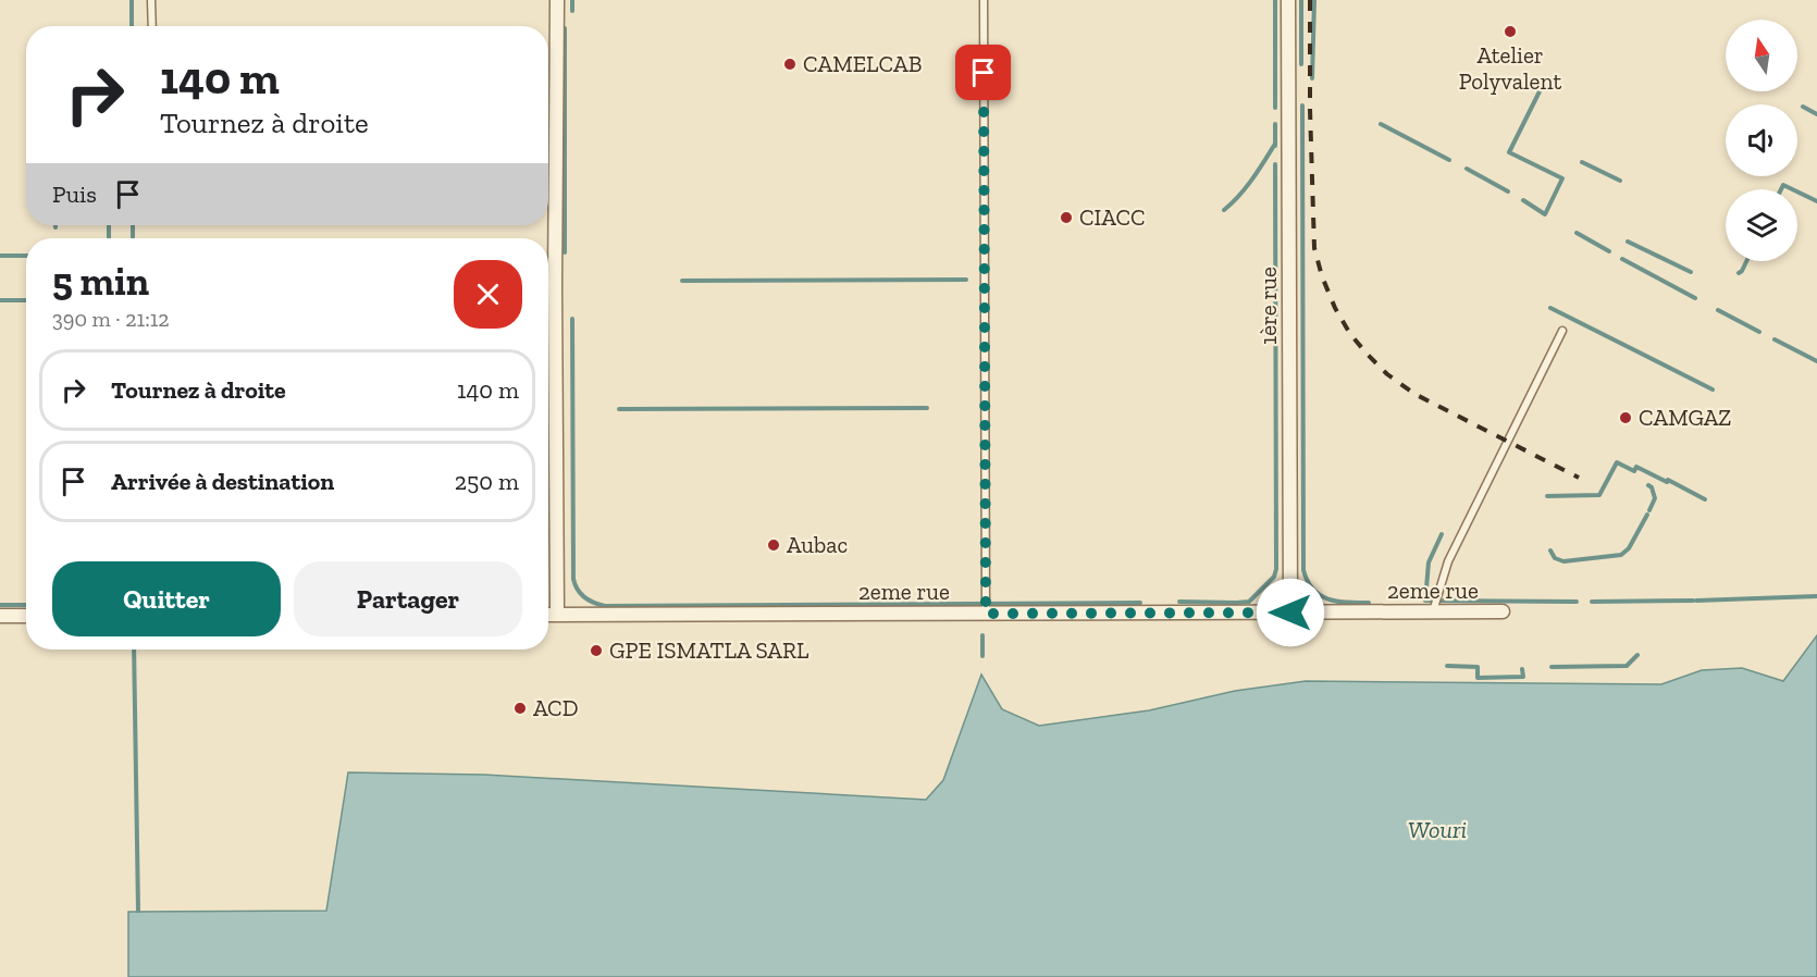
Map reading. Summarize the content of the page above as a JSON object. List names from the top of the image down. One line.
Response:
{"streets":{"street":["1ère rue","2eme rue"]},"crossings":[["1ère rue","2eme rue"]],"water":["Wouri"],"places":["Atelier Polyvalent","CAMELCAB","CIACC","CAMGAZ","Aubac","GPE ISMATLA SARL","ACD"],"north":"top","page":{"turn":["140 m","Tournez à droite"],"then":"Puis","heading":["5 min","390 m · 21:12"],"list":[{"name":"Tournez à droite","value":"140 m"},{"name":"Arrivée à destination","value":"250 m"}],"buttons":["Quitter","Partager"]}}
